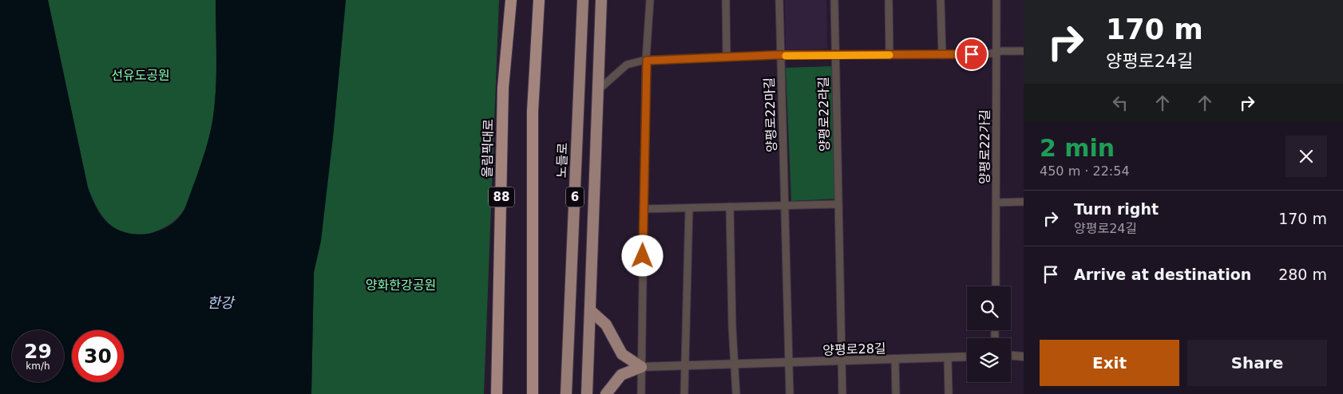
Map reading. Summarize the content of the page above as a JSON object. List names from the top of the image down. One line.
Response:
{"streets":{"highway":["올림픽대로","88"],"main road":["노들로","6"],"street":["양평로22라길","양평로22마길","양평로22가길","양평로28길"]},"crossings":[["양평로22라길","양평로28길"],["양평로22마길","양평로28길"]],"water":["한강"],"parks":["선유도공원","양화한강공원"],"page":{"turn":["170 m","양평로24길"],"heading":["2 min","450 m · 22:54"],"list":[{"name":"Turn right","note":"양평로24길","value":"170 m"},{"name":"Arrive at destination","value":"280 m"}],"speed":"29 km/h","limit":"30","buttons":["Exit","Share"]}}
